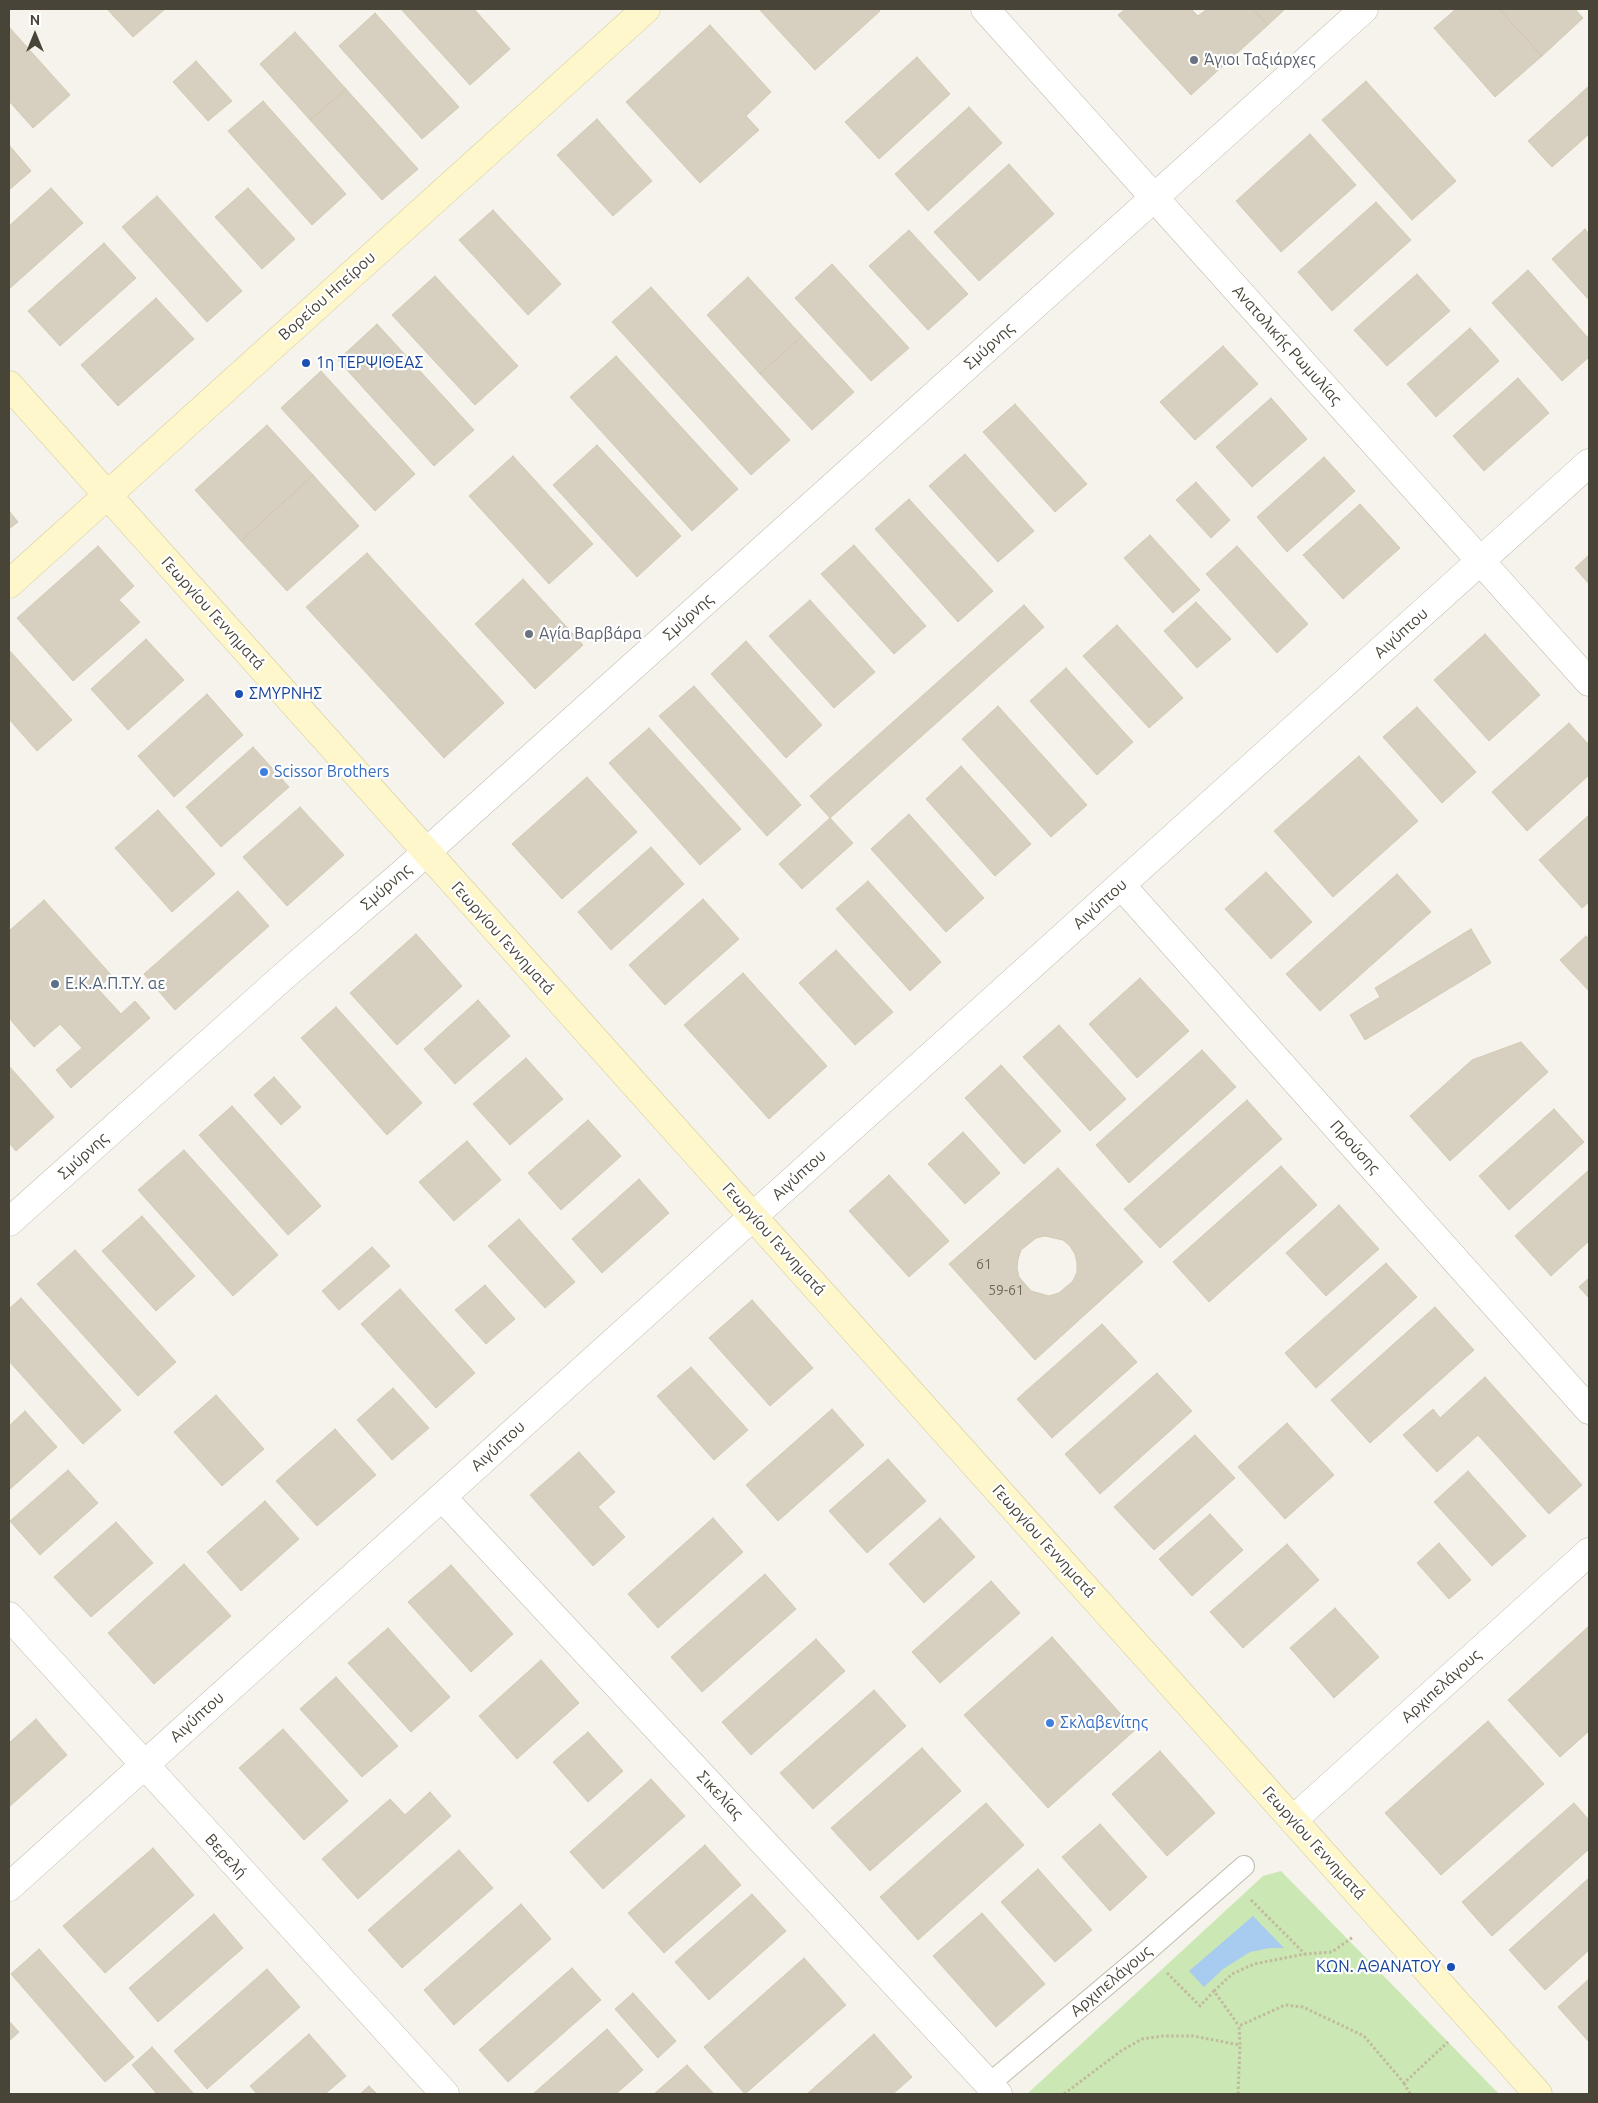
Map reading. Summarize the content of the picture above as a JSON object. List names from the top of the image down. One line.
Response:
{"streets":{"main road":["Βορείου Ηπείρου","Γεωργίου Γεννηματά"],"street":["Ανατολικής Ρωμυλίας","Σμύρνης","Αιγύπτου","Προύσης","Αρχιπελάγους","Σικελίας","Βερελή"]},"crossings":[["Βορείου Ηπείρου","Γεωργίου Γεννηματά"],["Ανατολικής Ρωμυλίας","Σμύρνης"],["Ανατολικής Ρωμυλίας","Αιγύπτου"],["Σμύρνης","Γεωργίου Γεννηματά"],["Γεωργίου Γεννηματά","Αιγύπτου"],["Γεωργίου Γεννηματά","Αρχιπελάγους"],["Αιγύπτου","Προύσης"],["Αιγύπτου","Σικελίας"],["Αιγύπτου","Βερελή"],["Αρχιπελάγους","Σικελίας"]],"places":["Άγιοι Ταξιάρχες","1η ΤΕΡΨΙΘΕΑΣ","Αγία Βαρβάρα","ΣΜΥΡΝΗΣ","Scissor Brothers","Ε.Κ.Α.Π.Τ.Υ. αε","Σκλαβενίτης","ΚΩΝ. ΑΘΑΝΑΤΟΥ"],"house_numbers":["61","59-61"],"north":"top"}
